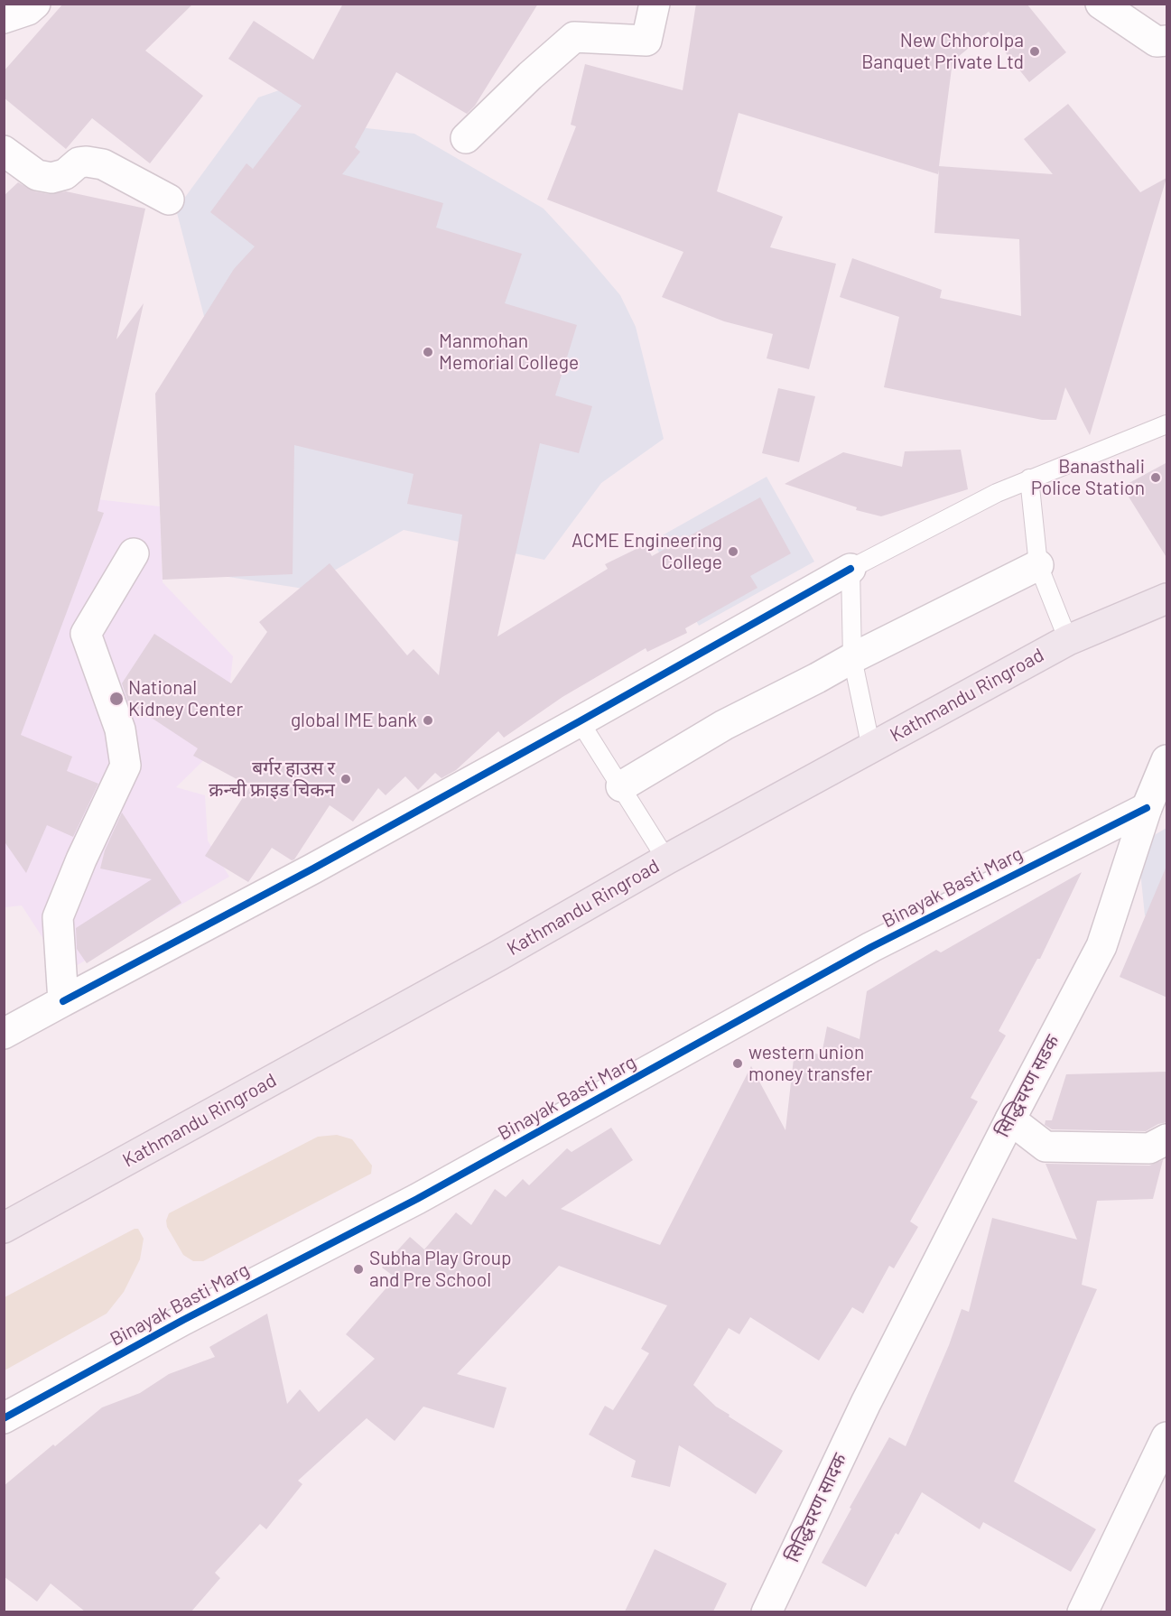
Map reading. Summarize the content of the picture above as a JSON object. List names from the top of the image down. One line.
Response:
{"streets":{"highway":["Kathmandu Ringroad"],"street":["Binayak Basti Marg","सिद्धिचरण सडक","सिद्धिचरण सादक"]},"crossings":[["Binayak Basti Marg","सिद्धिचरण सडक"],["सिद्धिचरण सडक","सिद्धिचरण सादक"]],"places":["New Chhorolpa Banquet Private Ltd","Manmohan Memorial College","Banasthali Police Station","ACME Engineering College","National Kidney Center","global IME bank","बर्गर हाउस र क्रन्ची फ्राइड चिकन","western union money transfer","Subha Play Group and Pre School"]}
